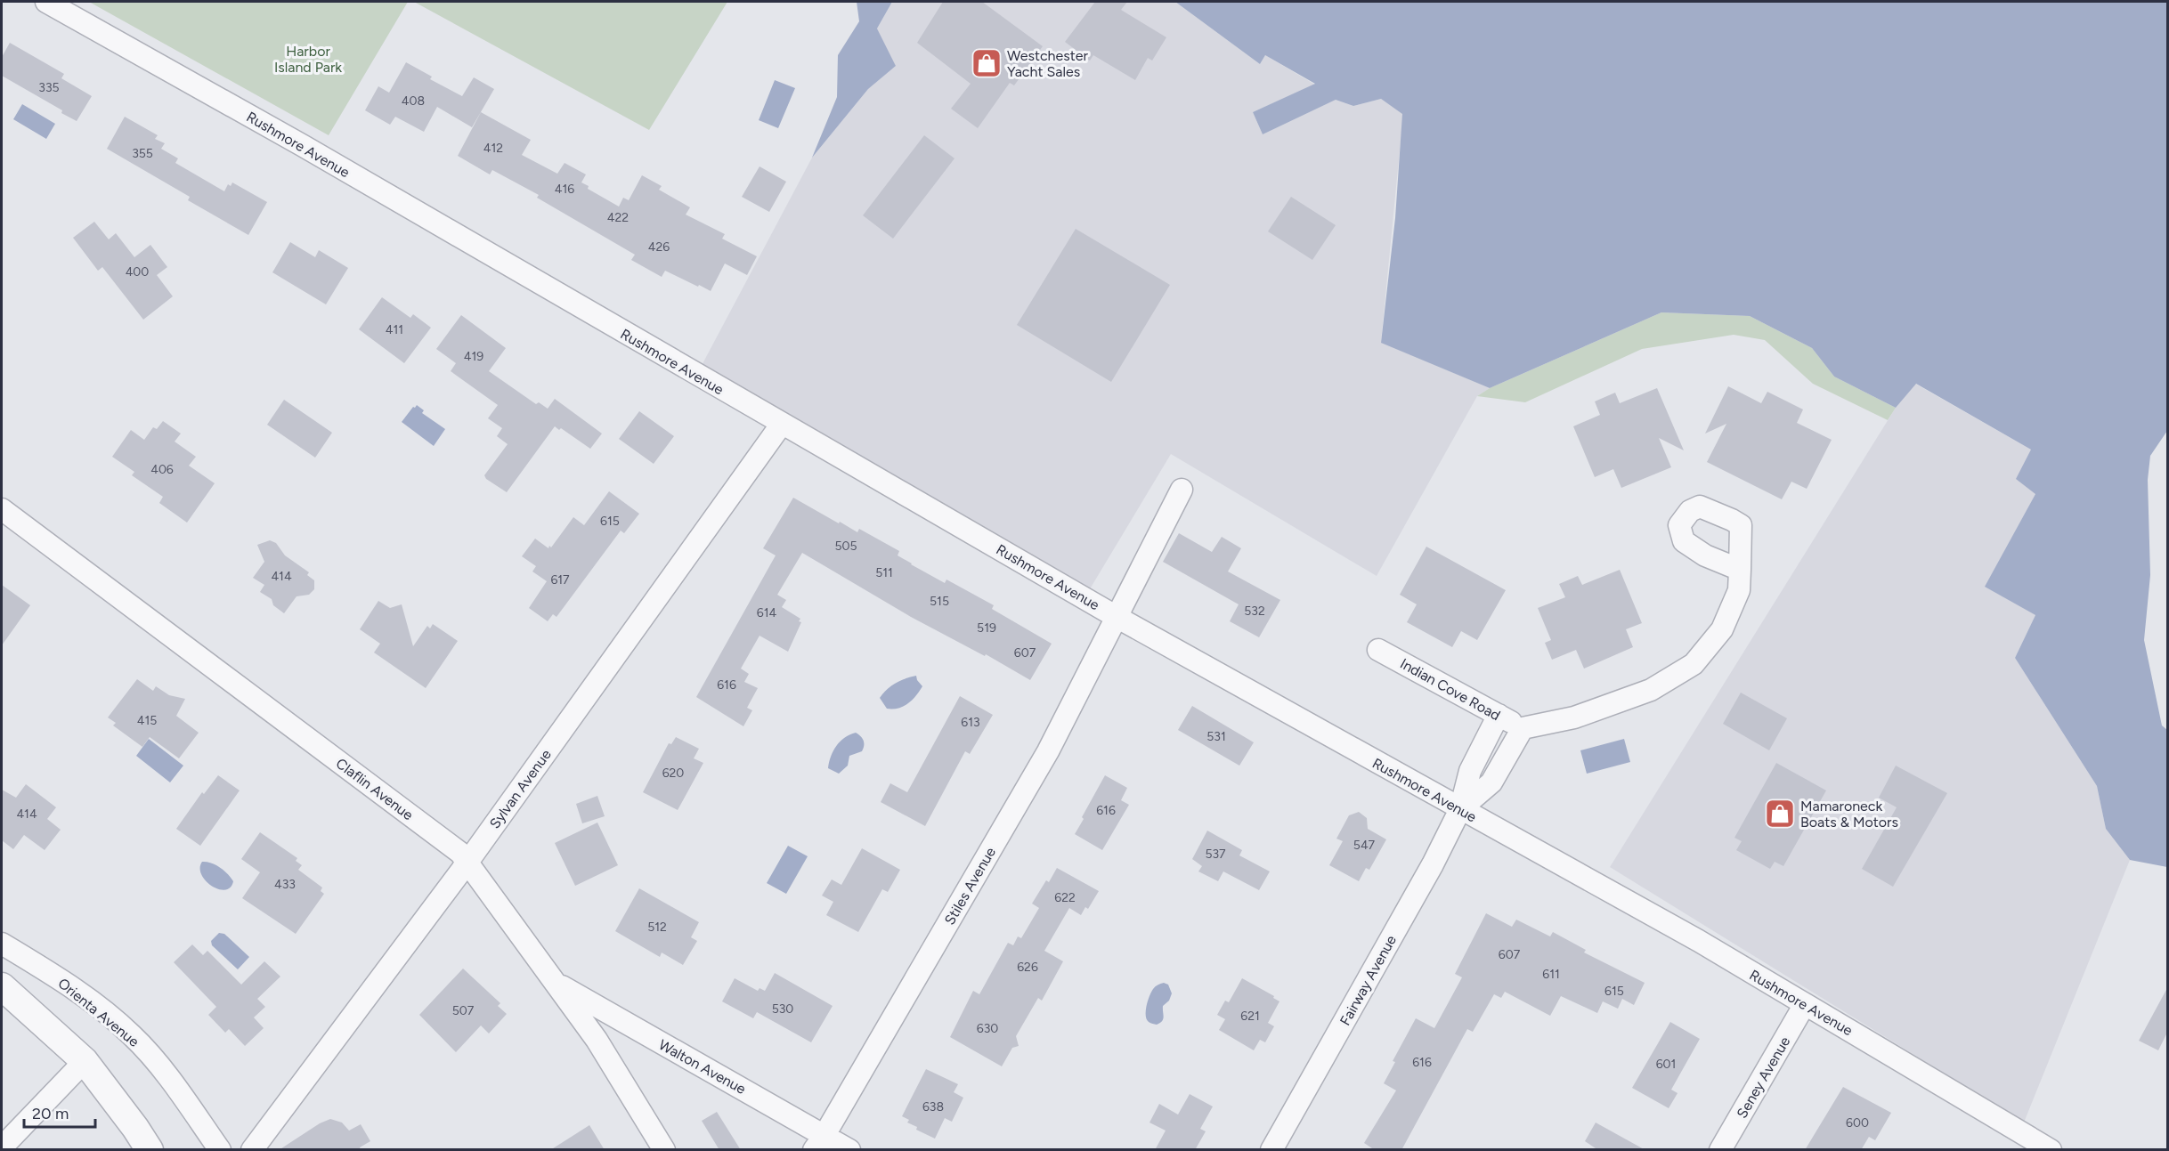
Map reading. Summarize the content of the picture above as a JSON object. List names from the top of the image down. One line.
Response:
{"streets":{"street":["Rushmore Avenue","Indian Cove Road","Claflin Avenue","Sylvan Avenue","Stiles Avenue","Fairway Avenue","Orienta Avenue","Walton Avenue","Seney Avenue"]},"crossings":[["Rushmore Avenue","Sylvan Avenue"],["Rushmore Avenue","Stiles Avenue"],["Rushmore Avenue","Fairway Avenue"],["Rushmore Avenue","Seney Avenue"],["Claflin Avenue","Sylvan Avenue"],["Claflin Avenue","Walton Avenue"],["Stiles Avenue","Walton Avenue"]],"parks":["Harbor Island Park"],"places":{"shop":["Westchester Yacht Sales","Mamaroneck Boats & Motors"]},"house_numbers":["335","408","412","355","416","422","426","400","411","419","406","615","505","511","414","617","515","532","614","519","607","616","415","613","531","620","616","414","547","537","433","622","512","607","626","611","615","530","507","621","630","616","601","638","600"],"scale_bar":"20 m"}
